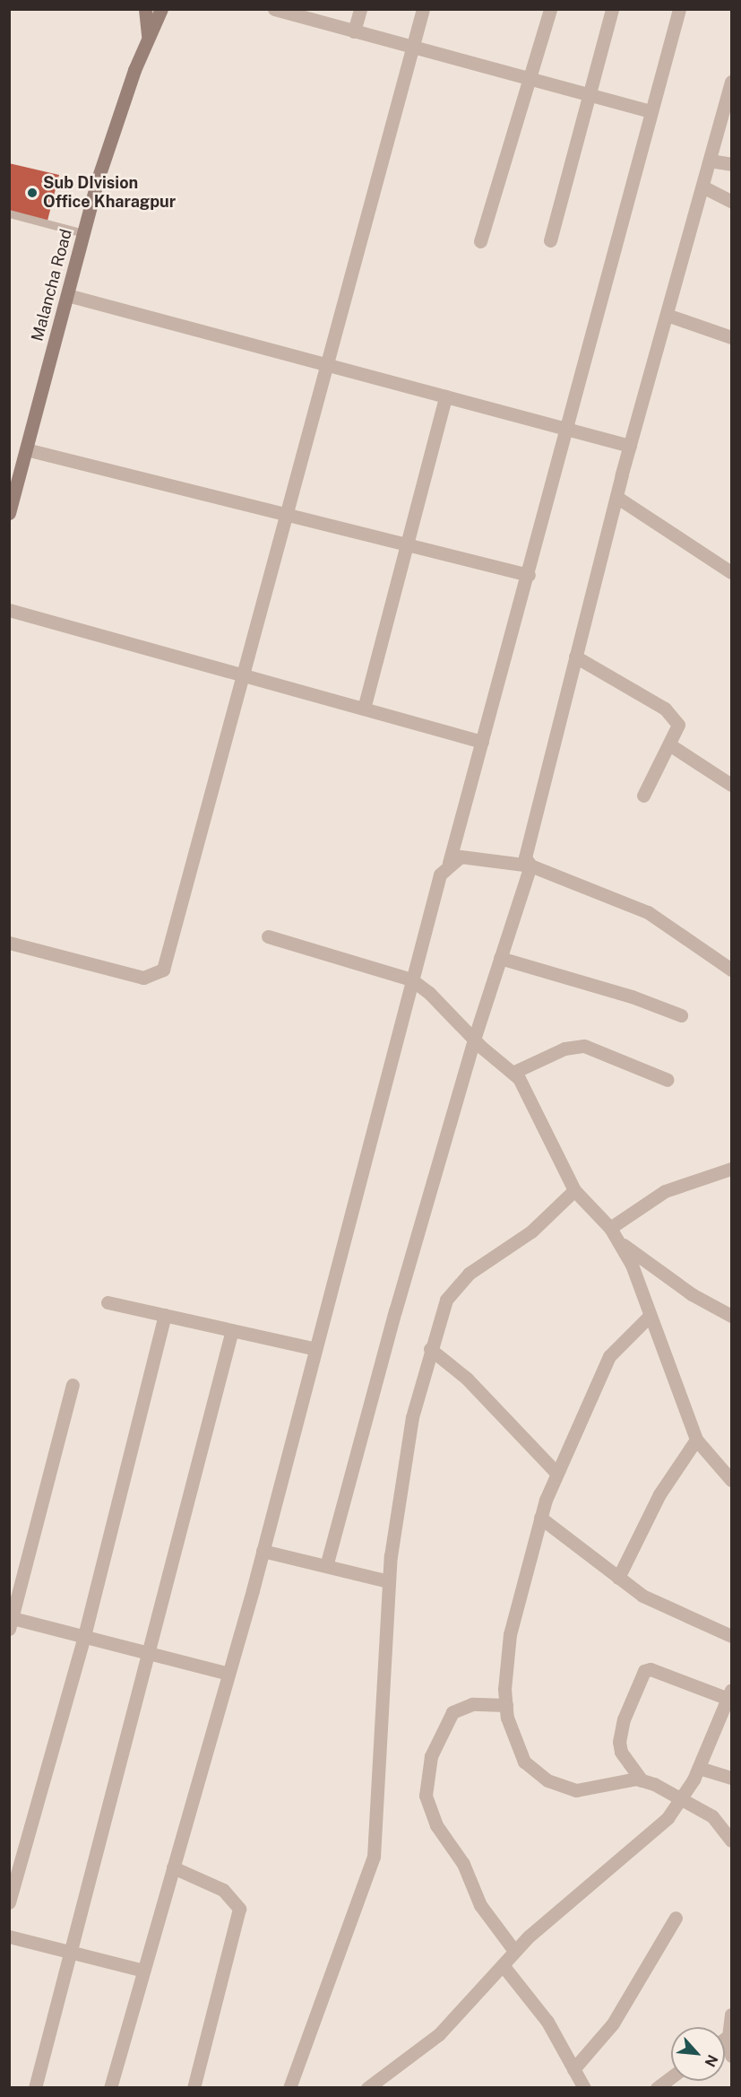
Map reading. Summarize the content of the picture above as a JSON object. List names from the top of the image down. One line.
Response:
{"streets":{"main road":["Malancha Road"]},"places":["Sub DIvision Office Kharagpur"],"north":"bottom right"}
